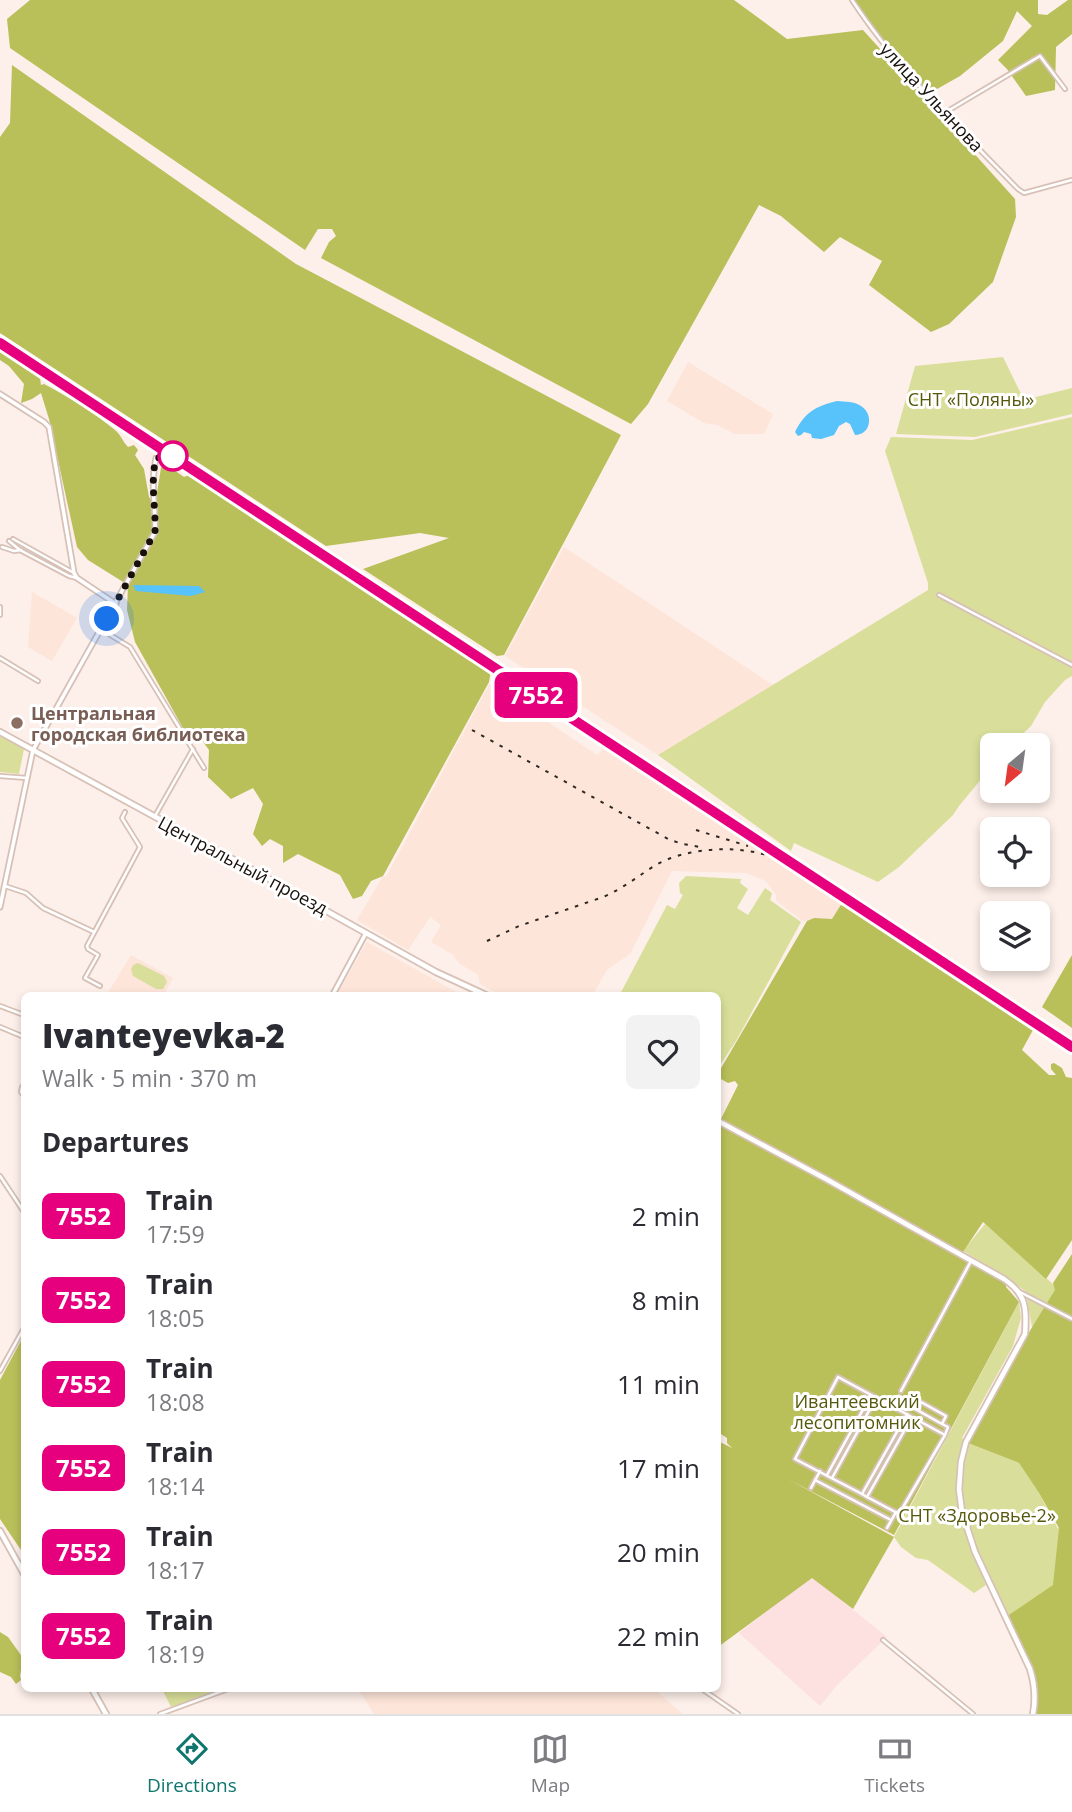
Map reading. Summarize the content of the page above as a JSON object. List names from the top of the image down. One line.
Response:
{"streets":{"main road":["Центральный проезд"],"street":["улица Ульянова"]},"parks":["СНТ «Поляны»","Ивантеевский лесопитомник","СНТ «Здоровье-2»"],"places":["Центральная городская библиотека"],"north":"bottom left","page":{"on_map":"7552","heading":[["Ivanteyevka-2","Walk · 5 min · 370 m"],"Departures"],"list":[{"mark":"7552","name":"Train","note":"17:59","value":"2 min"},{"mark":"7552","name":"Train","note":"18:05","value":"8 min"},{"mark":"7552","name":"Train","note":"18:08","value":"11 min"},{"mark":"7552","name":"Train","note":"18:14","value":"17 min"},{"mark":"7552","name":"Train","note":"18:17","value":"20 min"},{"mark":"7552","name":"Train","note":"18:19","value":"22 min"}],"tabs":["Directions","Map","Tickets"]}}
